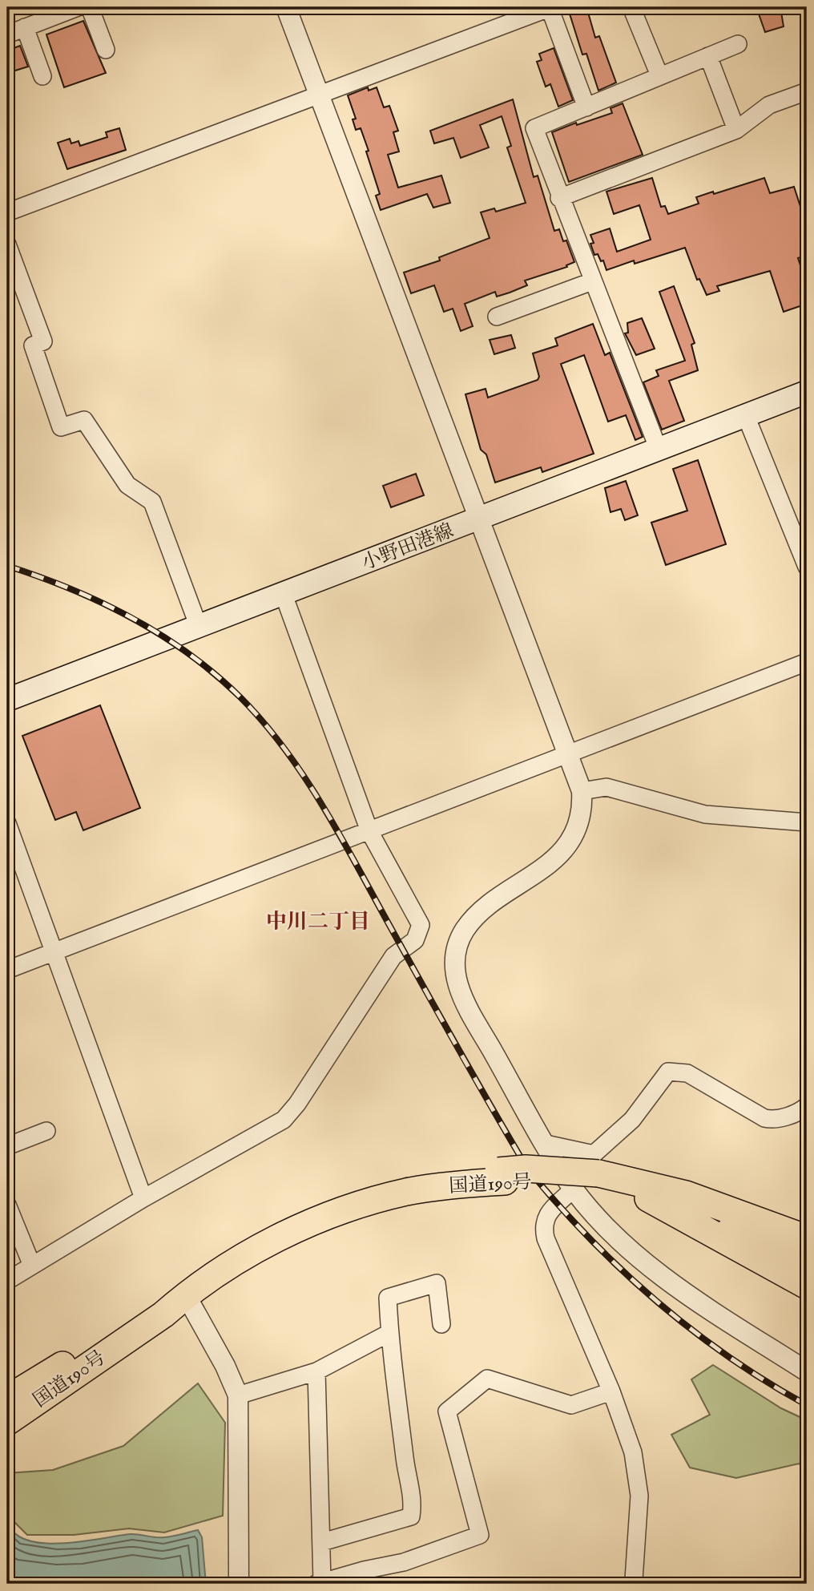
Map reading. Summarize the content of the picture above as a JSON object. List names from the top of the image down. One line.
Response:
{"streets":{"highway":["国道190号"],"main road":["小野田港線"]},"districts":["中川二丁目"]}
